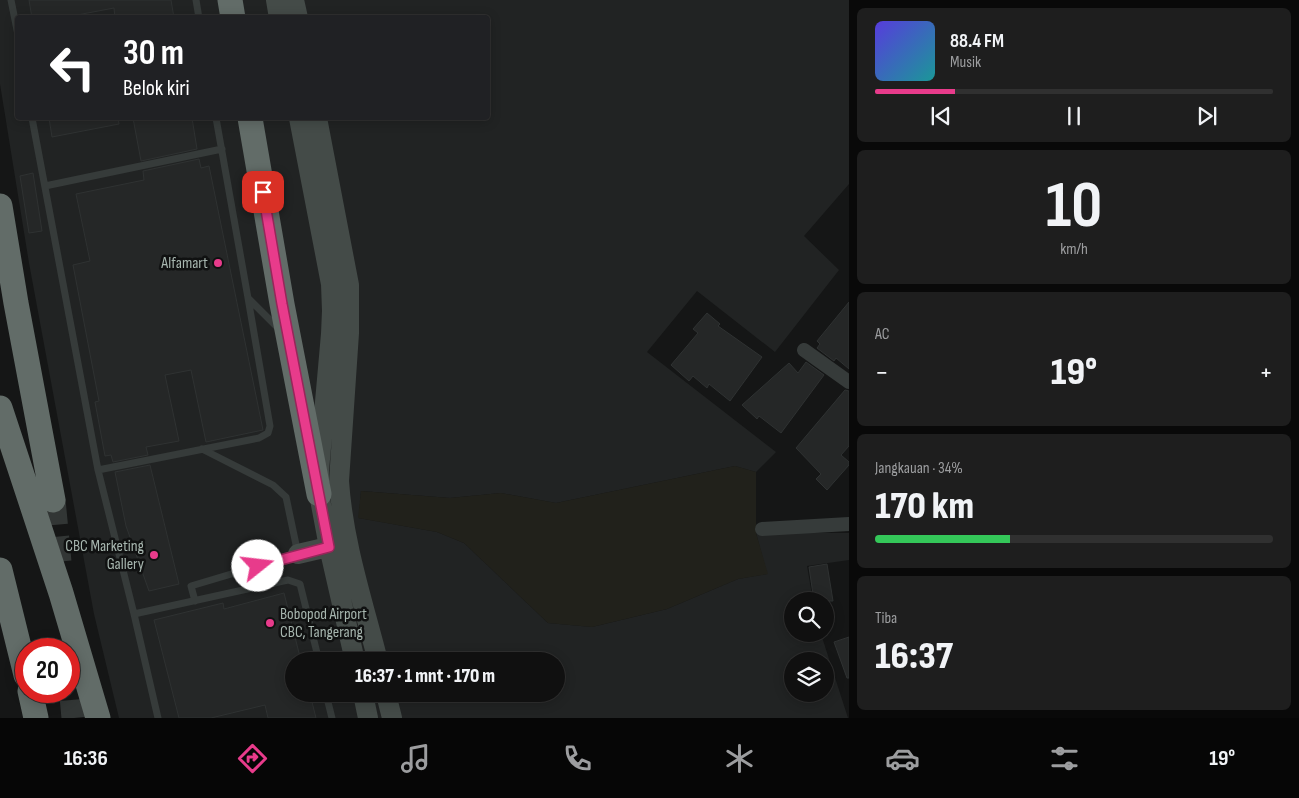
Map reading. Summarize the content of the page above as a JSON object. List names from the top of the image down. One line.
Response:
{"places":["Alfamart","CBC Marketing Gallery","Bobopod Airport CBC, Tangerang"],"page":{"turn":["30 m","Belok kiri"],"song":["88.4 FM","Musik"],"tile":[["10","km/h"],"AC",["Jangkauan · 34%","170 km"],["Tiba","16:37"]],"heat":["−","19°","+"],"limit":"20","trip":"16:37 · 1 mnt · 170 m","tabs":["16:36","19°"]}}
